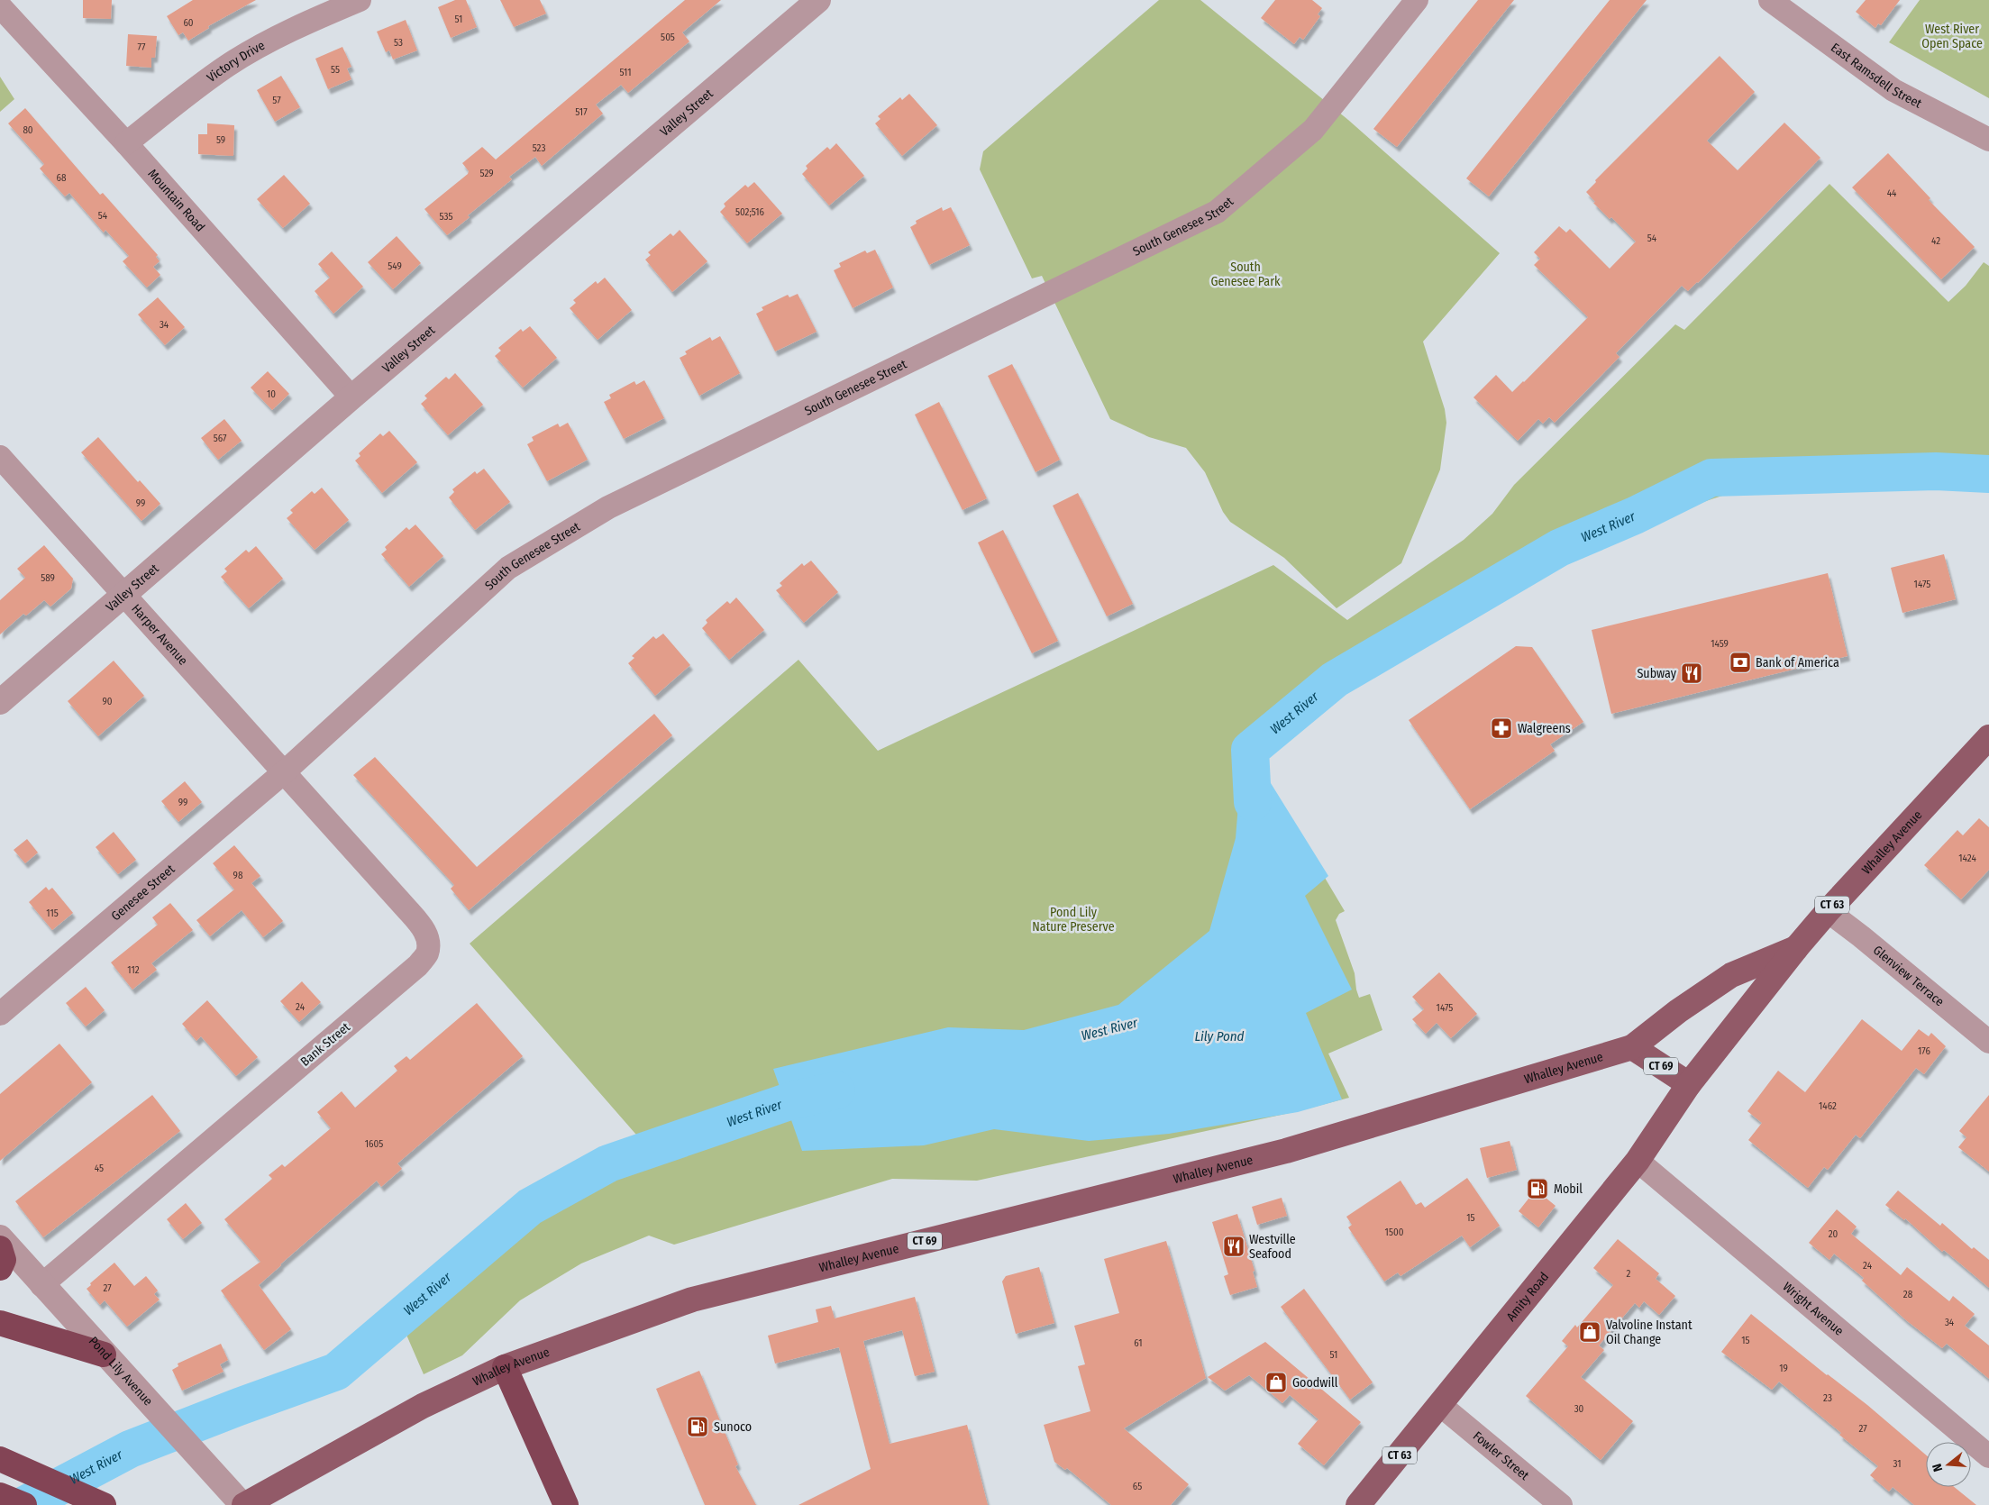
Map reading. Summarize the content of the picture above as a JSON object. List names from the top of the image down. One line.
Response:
{"streets":{"main road":["Whalley Avenue","CT 63","CT 69","Amity Road"],"street":["Victory Drive","East Ramsdell Street","Valley Street","Mountain Road","South Genesee Street","Harper Avenue","Genesee Street","Glenview Terrace","Bank Street","Wright Avenue","Pond Lily Avenue","Fowler Street"]},"crossings":[["Victory Drive","Mountain Road"],["Valley Street","Mountain Road"],["Valley Street","Harper Avenue"],["South Genesee Street","Harper Avenue"],["South Genesee Street","Genesee Street"],["South Genesee Street","Bank Street"],["Harper Avenue","Genesee Street"],["Harper Avenue","Bank Street"],["Whalley Avenue","Glenview Terrace"],["Whalley Avenue","CT 69"],["Whalley Avenue","Amity Road"],["Whalley Avenue","Pond Lily Avenue"],["Genesee Street","Bank Street"],["Bank Street","Pond Lily Avenue"],["CT 69","Amity Road"],["Amity Road","Wright Avenue"],["Amity Road","Fowler Street"]],"water":["West River","Lily Pond"],"parks":["West River Open Space","South Genesee Park","Pond Lily Nature Preserve"],"places":{"bank":["Bank of America"],"restaurant":["Subway","Westville Seafood"],"pharmacy":["Walgreens"],"fuel station":["Mobil","Sunoco"],"shop":["Valvoline Instant Oil Change","Goodwill"]},"house_numbers":["51","60","505","53","77","55","511","57","517","80","59","523","529","68","44","502;516","54","535","54","42","549","34","10","567","99","589","1475","1459","90","99","1424","98","115","112","24","1475","176","1462","1605","45","15","1500","20","24","2","27","28","34","15","61","51","19","23","30","27","31","65"],"north":"left"}
